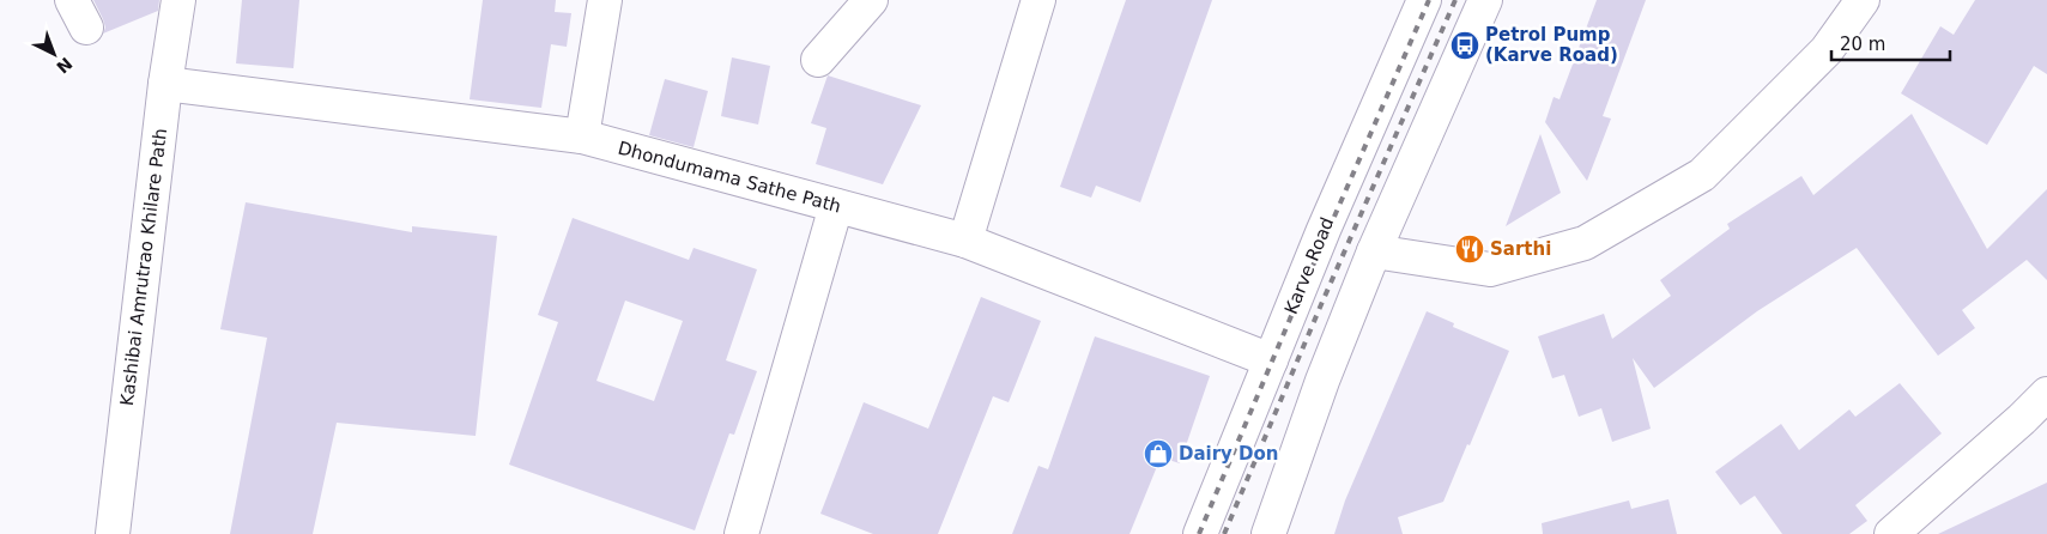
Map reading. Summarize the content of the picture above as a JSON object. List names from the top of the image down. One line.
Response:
{"streets":{"street":["Dhondumama Sathe Path","Karve Road","Kashibai Amrutrao Khilare Path"]},"crossings":[["Dhondumama Sathe Path","Karve Road"],["Dhondumama Sathe Path","Kashibai Amrutrao Khilare Path"]],"places":{"bus stop":["Petrol Pump (Karve Road)"],"restaurant":["Sarthi"],"shop":["Dairy Don"]},"scale_bar":"20 m","north":"bottom right"}
